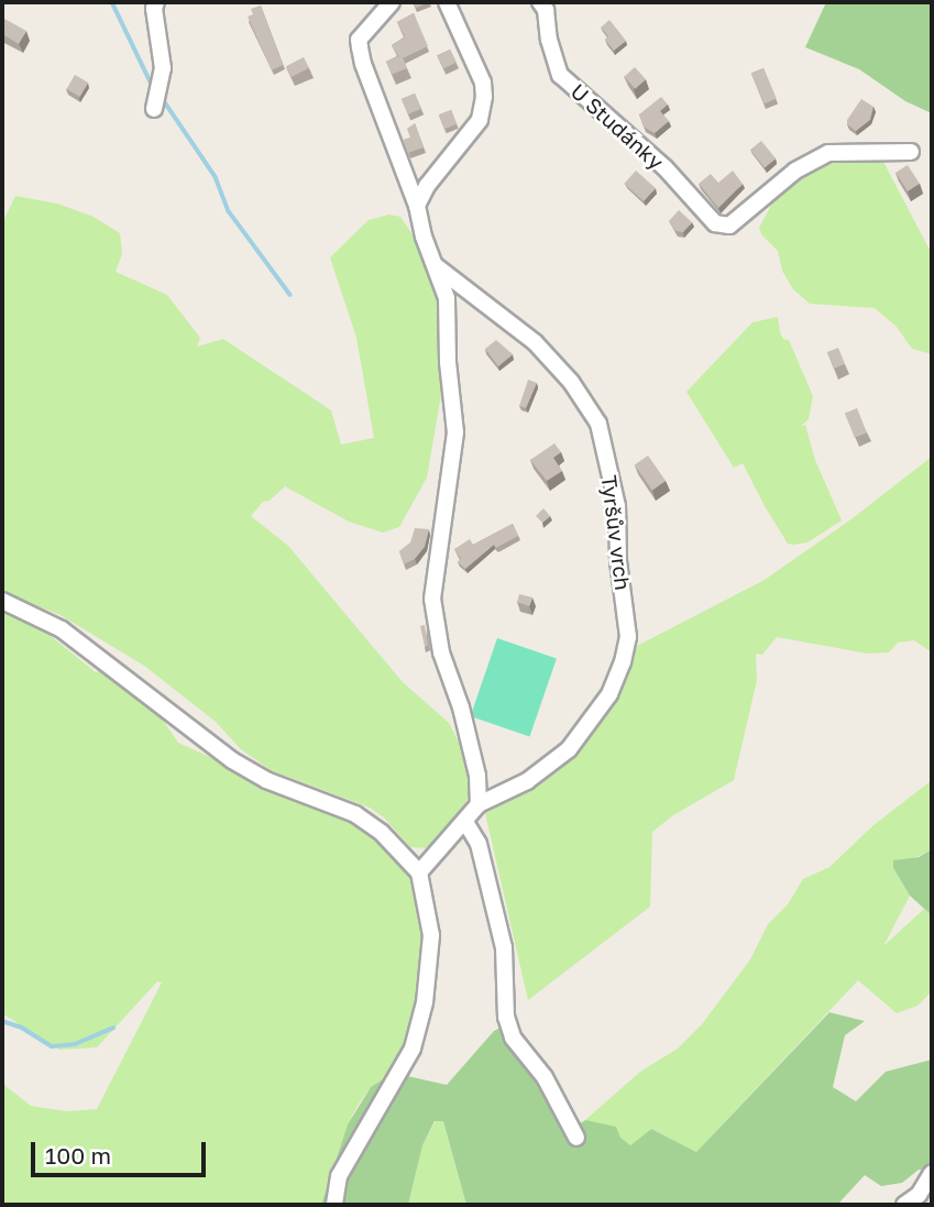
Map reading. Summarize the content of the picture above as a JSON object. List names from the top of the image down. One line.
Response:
{"streets":{"street":["U Studánky","Tyršův vrch"]},"scale_bar":"100 m"}
